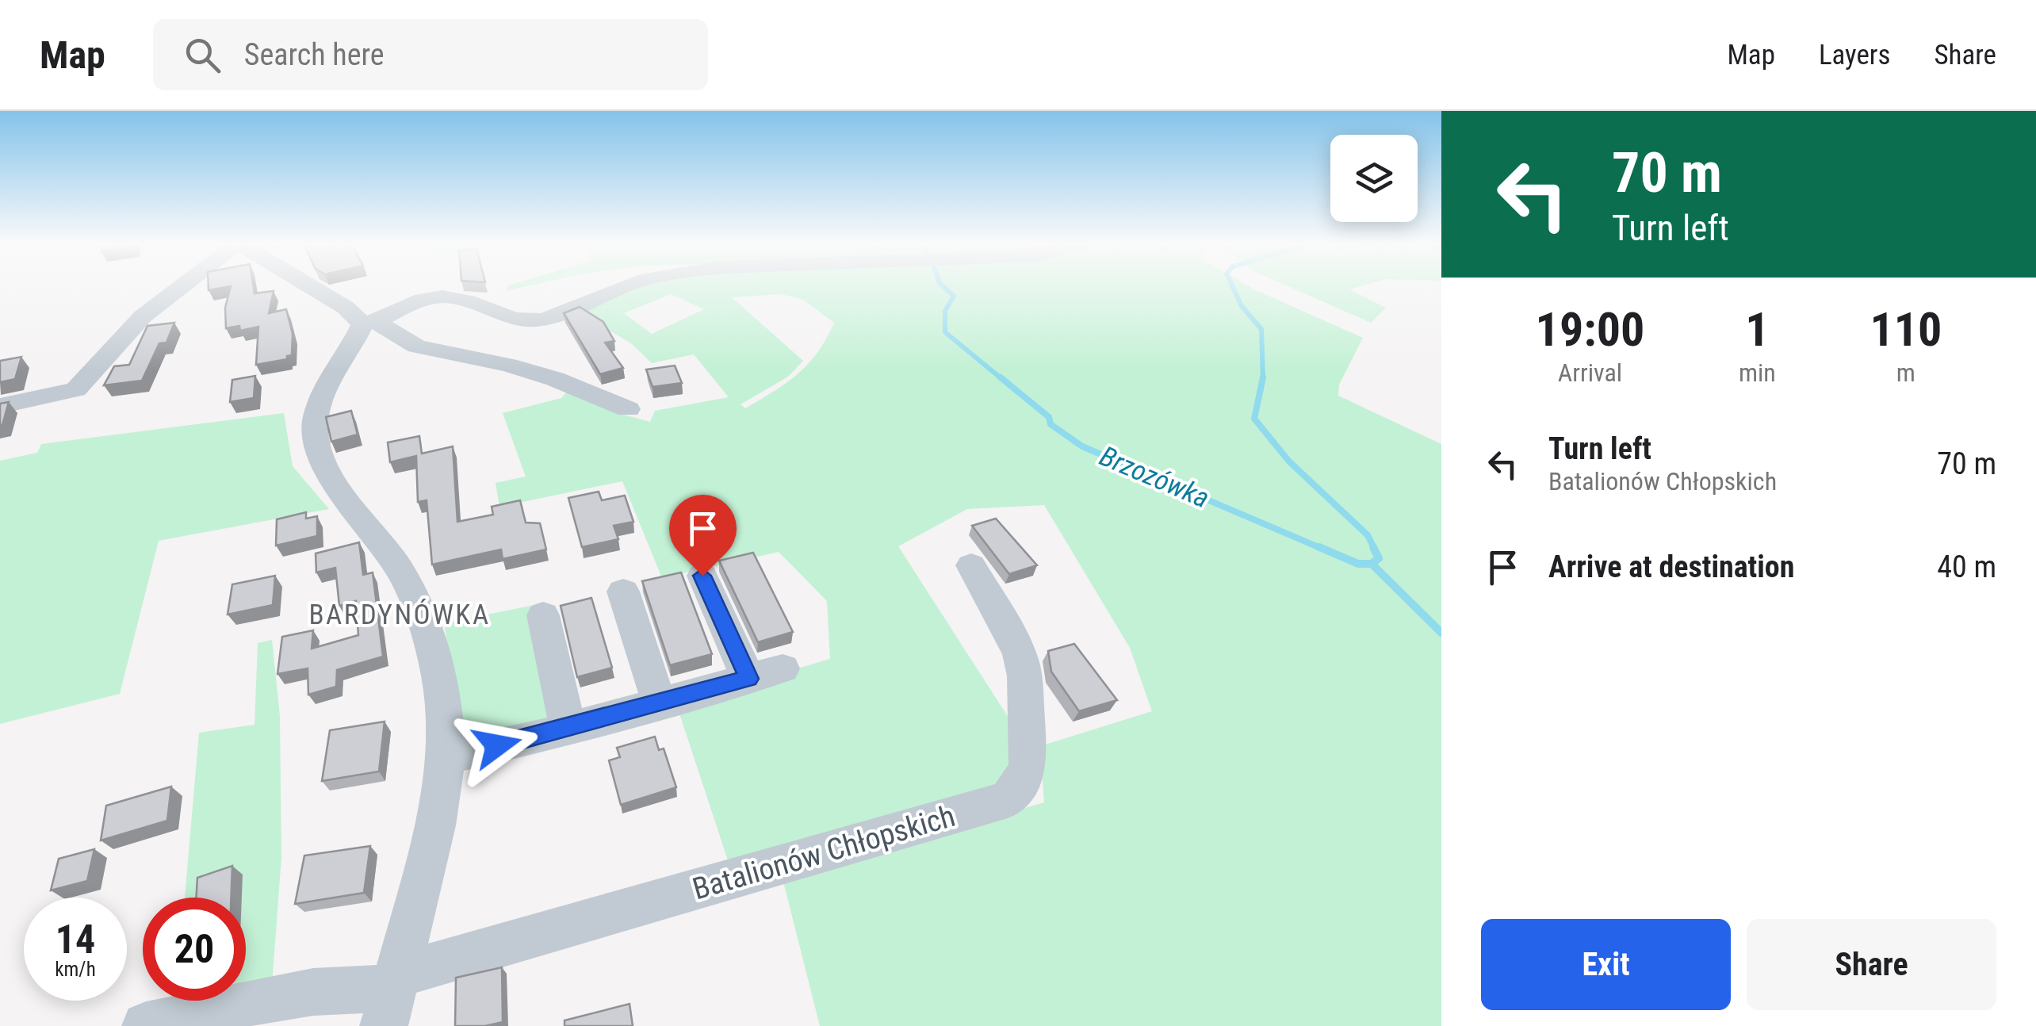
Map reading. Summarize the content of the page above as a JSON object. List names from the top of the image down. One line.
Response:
{"streets":{"street":["Batalionów Chłopskich"]},"districts":["BARDYNÓWKA"],"water":["Brzozówka"],"page":{"header":"Map","search":"Search here","nav":["Map","Layers","Share"],"turn":["70 m","Turn left"],"eta":["19:00","Arrival","1","min","110","m"],"list":[{"name":"Turn left","note":"Batalionów Chłopskich","value":"70 m"},{"name":"Arrive at destination","value":"40 m"}],"speed":"14 km/h","limit":"20","buttons":["Exit","Share"]}}
